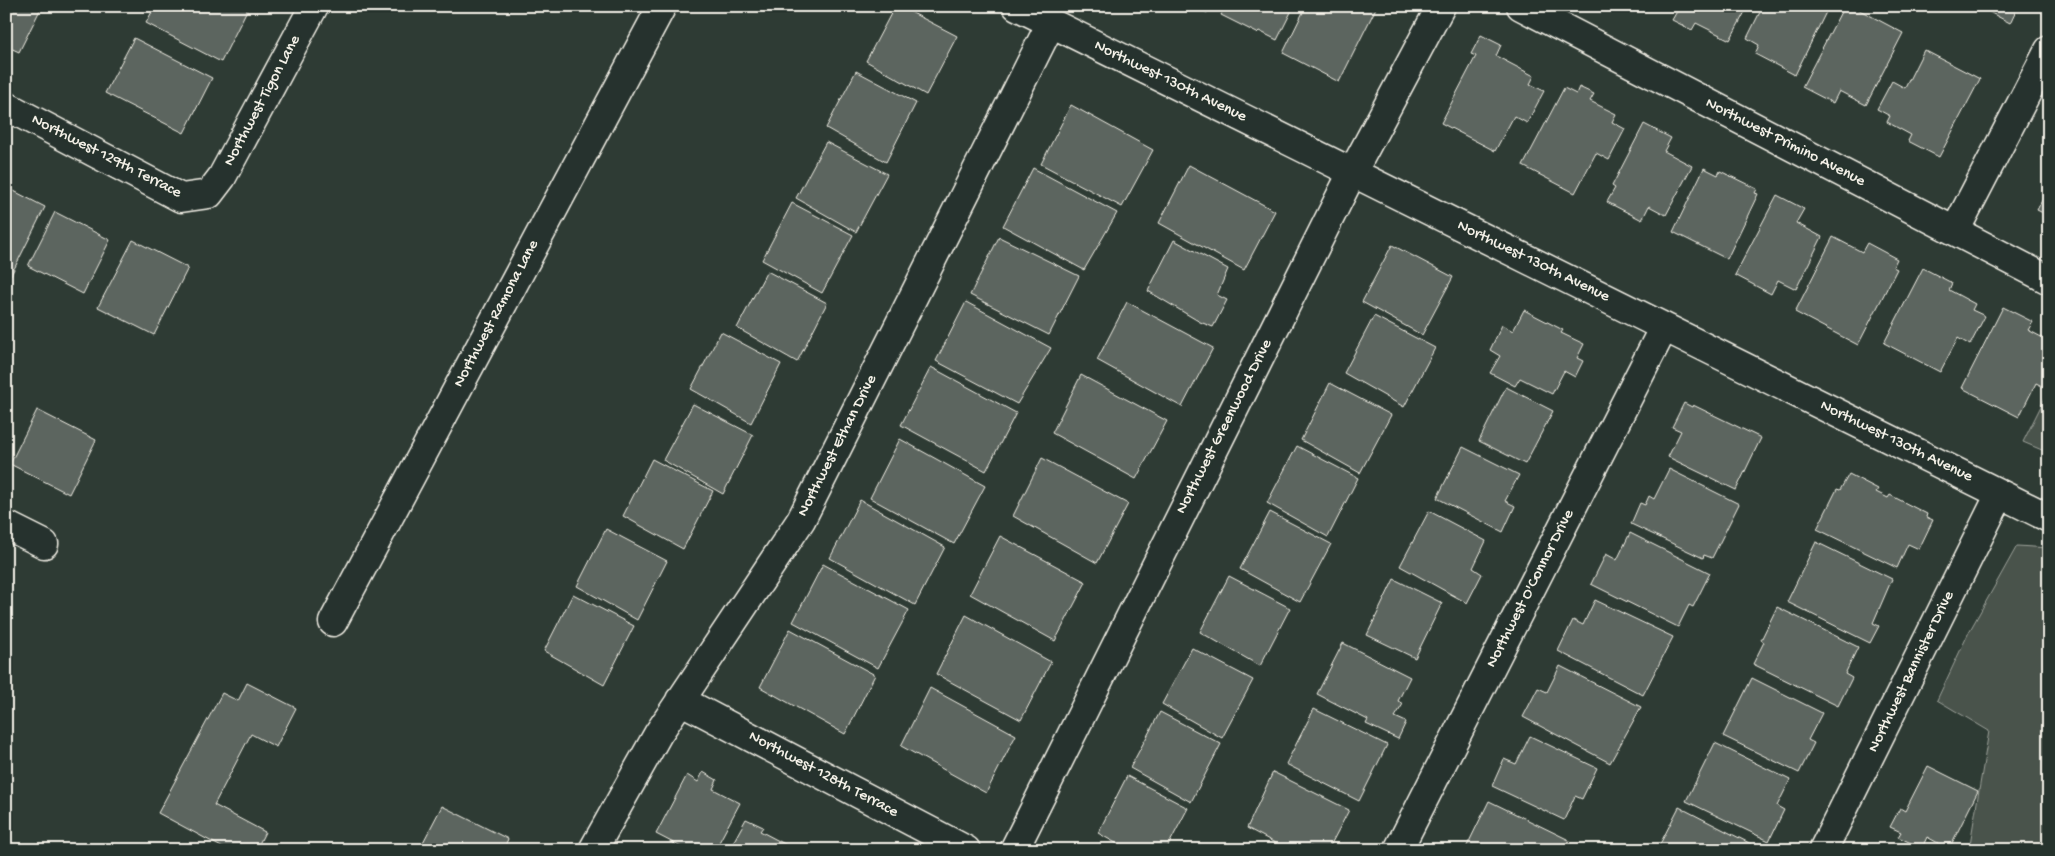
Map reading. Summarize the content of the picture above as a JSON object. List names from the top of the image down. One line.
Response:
{"streets":{"street":["Northwest 130th Avenue","Northwest Tigon Lane","Northwest Primino Avenue","Northwest 129th Terrace","Northwest Ramona Lane","Northwest Greenwood Drive","Northwest Ethan Drive","Northwest O'Connor Drive","Northwest Bannister Drive","Northwest 128th Terrace"]},"crossings":[["Northwest 130th Avenue","Northwest Greenwood Drive"],["Northwest 130th Avenue","Northwest Ethan Drive"],["Northwest 130th Avenue","Northwest O'Connor Drive"],["Northwest 130th Avenue","Northwest Bannister Drive"],["Northwest Tigon Lane","Northwest 129th Terrace"],["Northwest Ethan Drive","Northwest 128th Terrace"]]}
